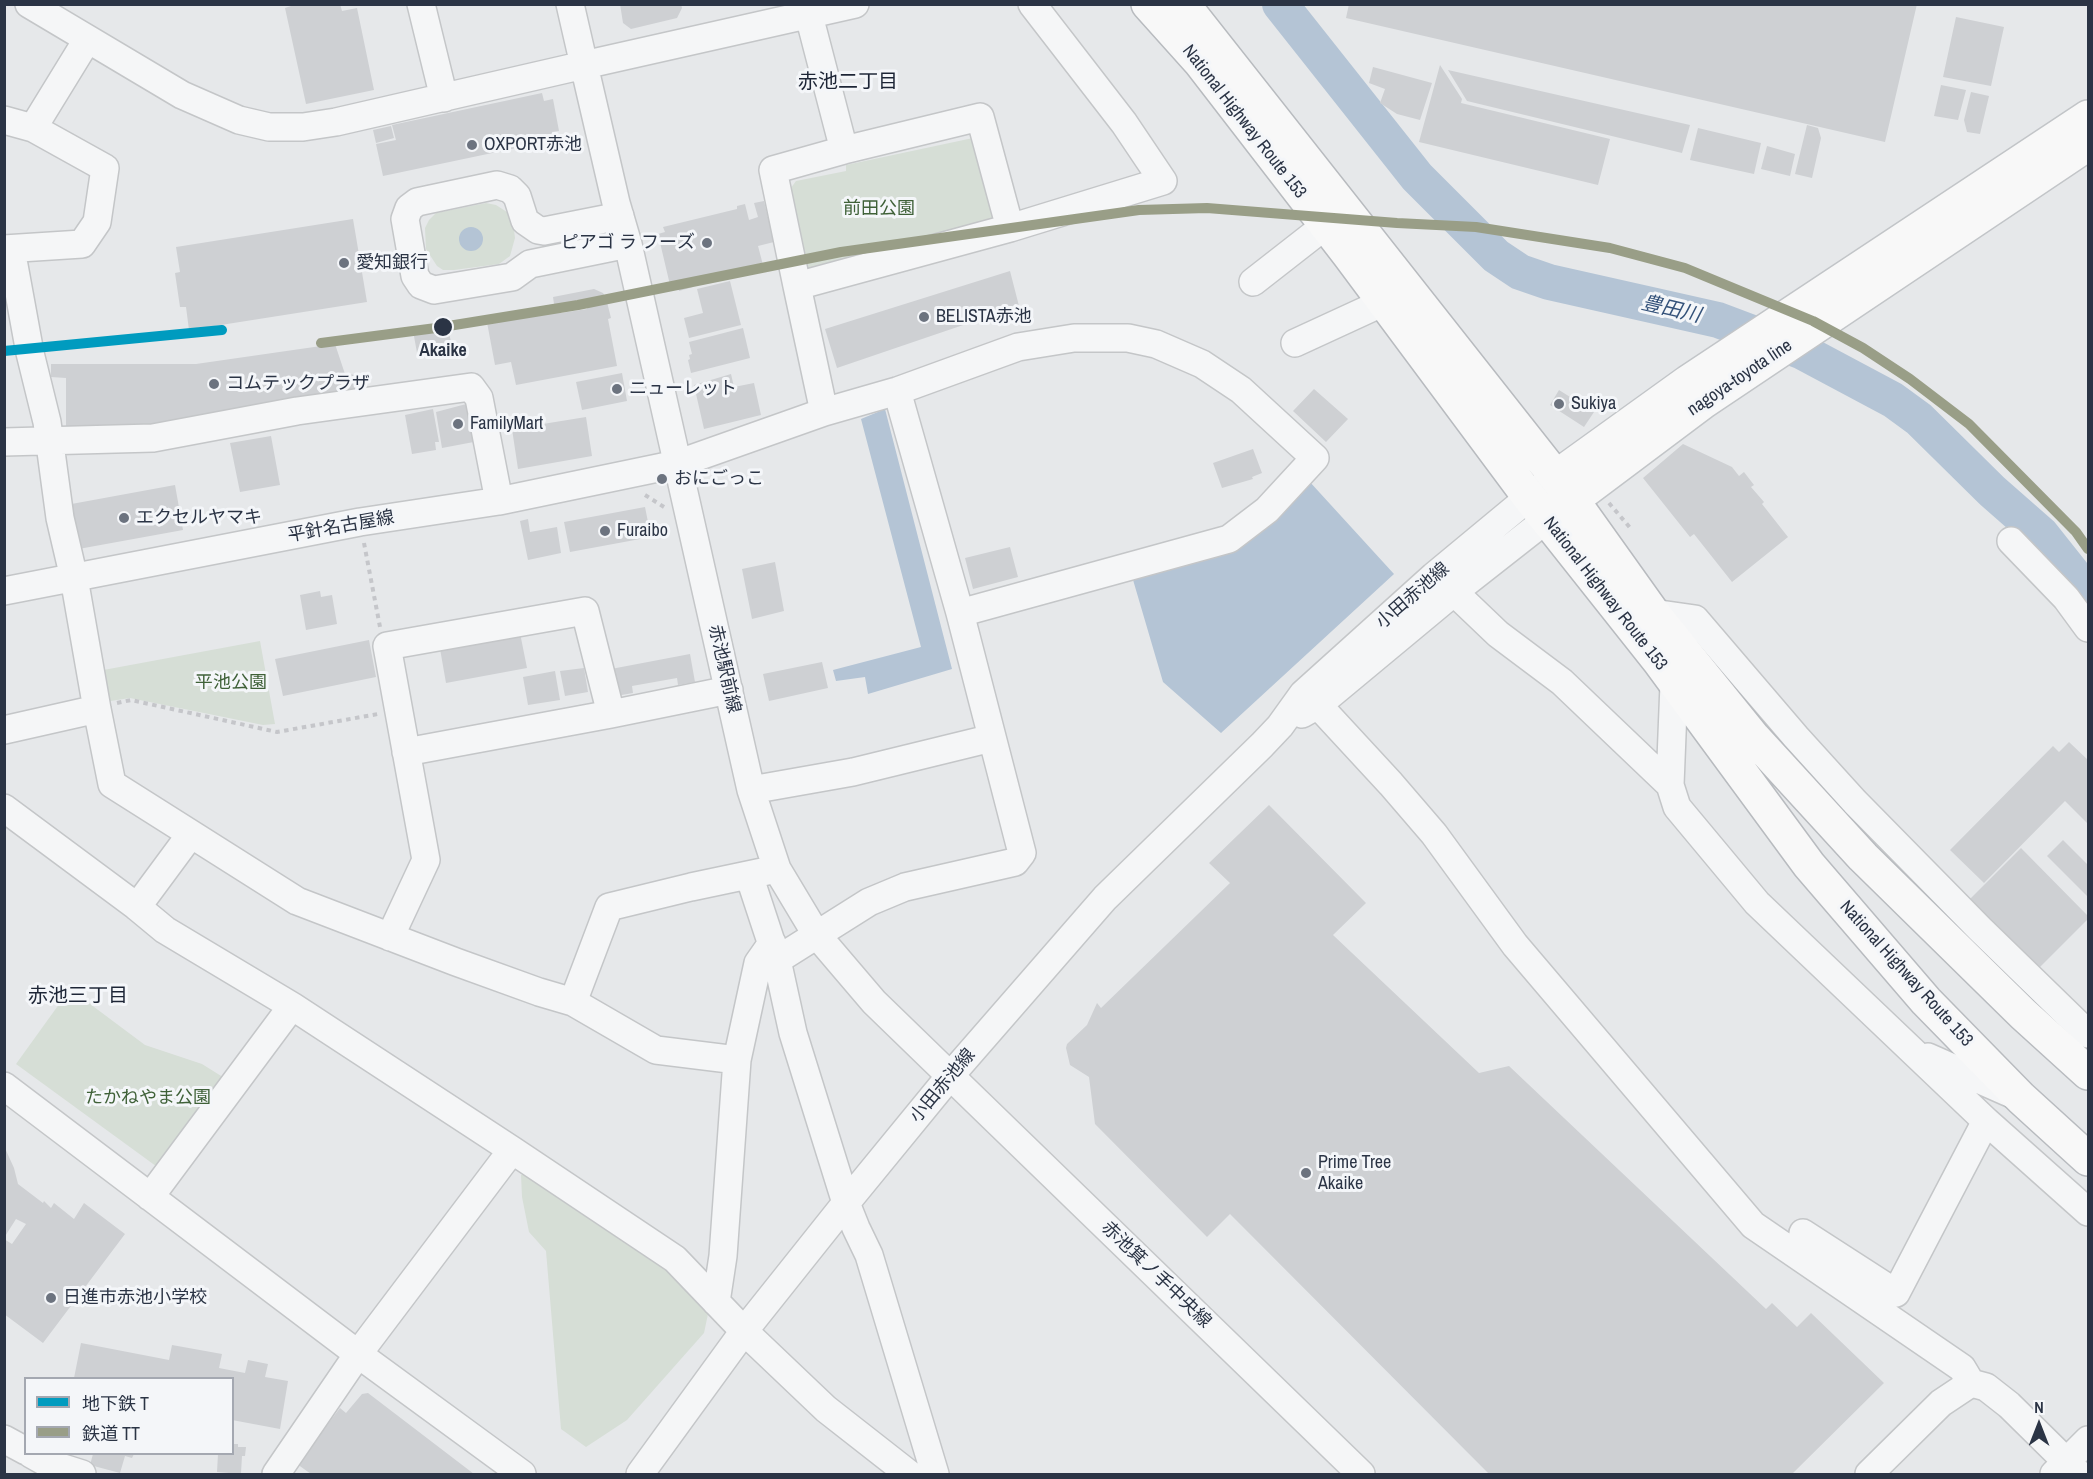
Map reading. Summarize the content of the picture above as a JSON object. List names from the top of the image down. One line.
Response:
{"streets":{"main road":["National Highway Route 153","nagoya-toyota line"],"street":["平針名古屋線","小田赤池線","赤池駅前線","赤池箕ノ手中央線"]},"crossings":[["National Highway Route 153","nagoya-toyota line"],["National Highway Route 153","小田赤池線"],["nagoya-toyota line","小田赤池線"],["平針名古屋線","赤池駅前線"],["小田赤池線","赤池駅前線"],["小田赤池線","赤池箕ノ手中央線"],["赤池駅前線","赤池箕ノ手中央線"]],"districts":["赤池二丁目","赤池三丁目"],"water":["豊田川"],"parks":["前田公園","平池公園","たかねやま公園"],"places":["OXPORT赤池","ピアゴ ラ フーズ","愛知銀行","BELISTA赤池","Akaike","コムテックプラザ","ニューレット","Sukiya","FamilyMart","おにごっこ","エクセルヤマキ","Furaibo","Prime Tree Akaike","日進市赤池小学校"],"lines":["rail line TT","metro line T"],"legend":["地下鉄 T","鉄道 TT"],"north":"top"}
